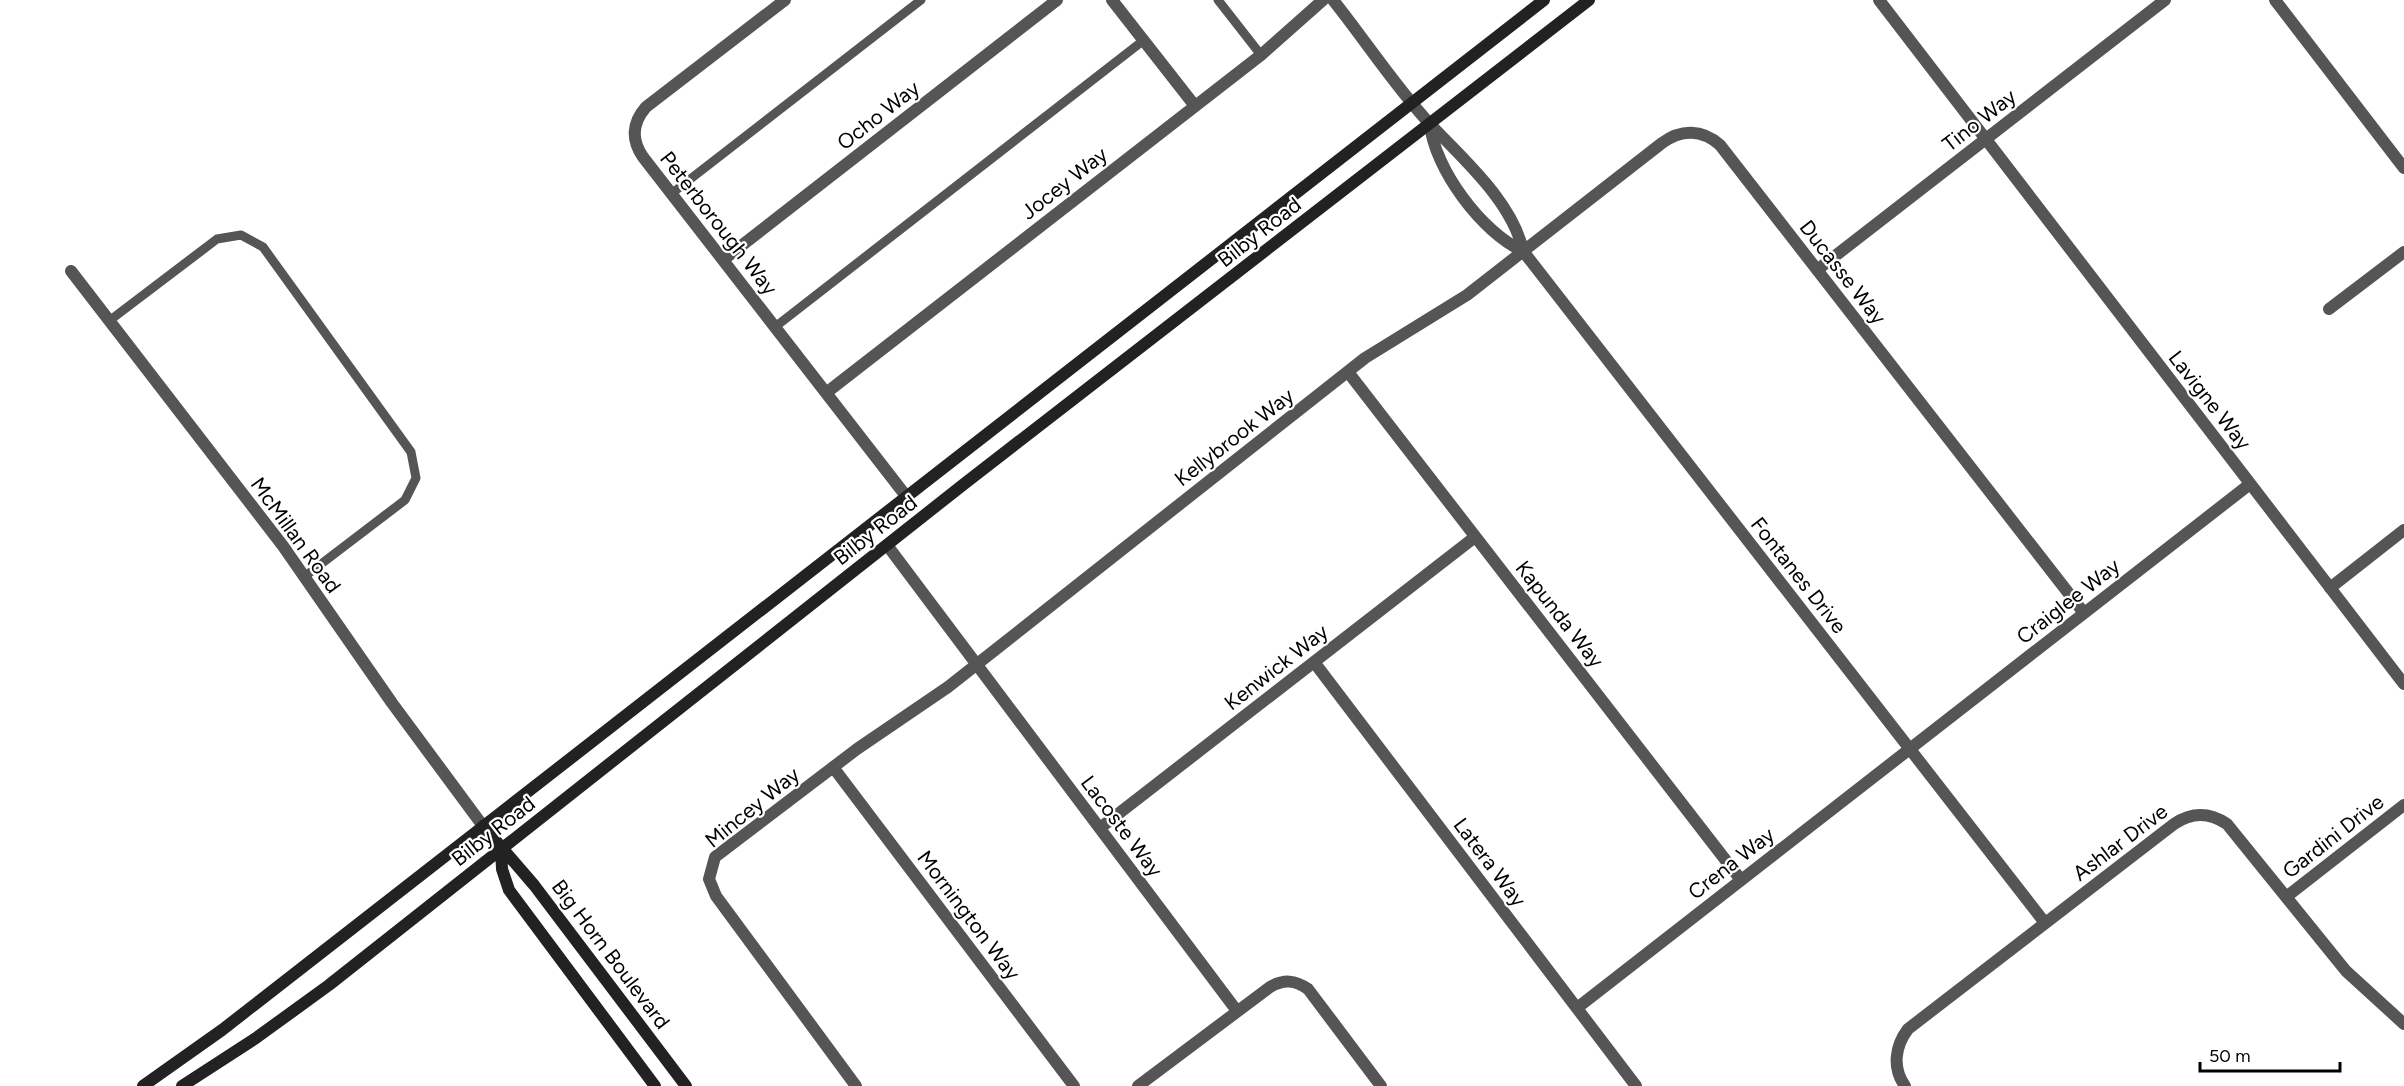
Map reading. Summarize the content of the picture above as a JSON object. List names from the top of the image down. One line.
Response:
{"streets":{"main road":["Bilby Road","Big Horn Boulevard"],"street":["Ocho Way","Tino Way","Jocey Way","Peterborough Way","Ducasse Way","Lavigne Way","Kellybrook Way","McMillan Road","Fontanes Drive","Craiglee Way","Kapunda Way","Kenwick Way","Mincey Way","Lacoste Way","Gardini Drive","Ashlar Drive","Latera Way","Crena Way","Mornington Way"]},"crossings":[["Ocho Way","Peterborough Way"],["Tino Way","Ducasse Way"],["Tino Way","Lavigne Way"],["Jocey Way","Peterborough Way"],["Peterborough Way","Bilby Road"],["Bilby Road","McMillan Road"],["Bilby Road","Fontanes Drive"],["Bilby Road","Lacoste Way"],["Bilby Road","Big Horn Boulevard"],["Ducasse Way","Kellybrook Way"],["Ducasse Way","Fontanes Drive"],["Ducasse Way","Craiglee Way"],["Lavigne Way","Craiglee Way"],["Kellybrook Way","Fontanes Drive"],["Kellybrook Way","Kapunda Way"],["Kellybrook Way","Mincey Way"],["Kellybrook Way","Lacoste Way"],["McMillan Road","Big Horn Boulevard"],["Fontanes Drive","Craiglee Way"],["Fontanes Drive","Ashlar Drive"],["Fontanes Drive","Crena Way"],["Craiglee Way","Crena Way"],["Kapunda Way","Kenwick Way"],["Kapunda Way","Crena Way"],["Kenwick Way","Lacoste Way"],["Kenwick Way","Latera Way"],["Mincey Way","Lacoste Way"],["Mincey Way","Mornington Way"],["Gardini Drive","Ashlar Drive"],["Latera Way","Crena Way"]],"scale_bar":"50 m"}
